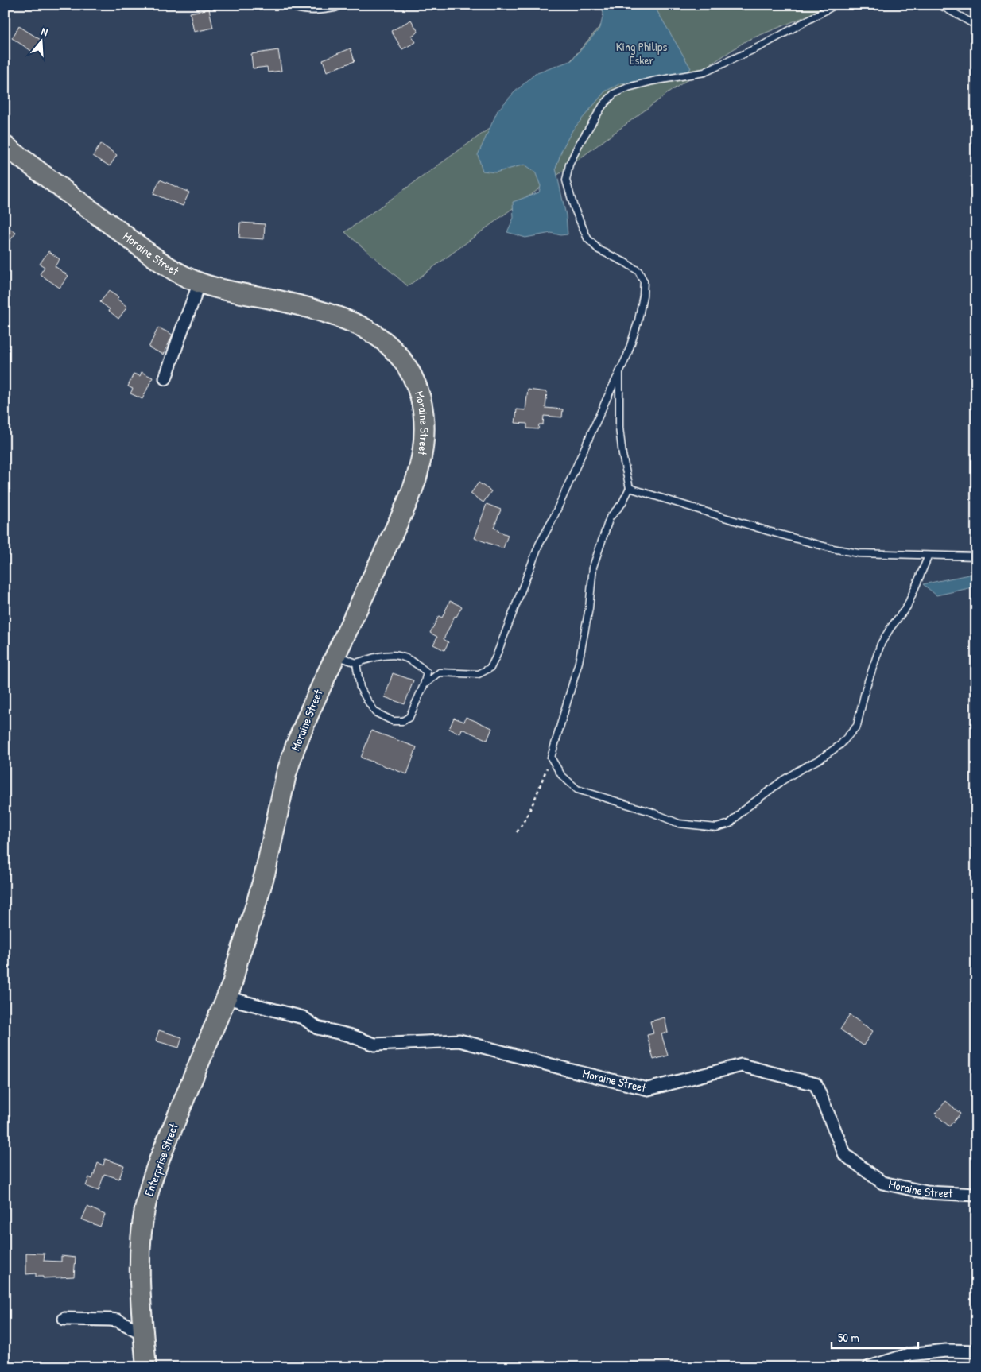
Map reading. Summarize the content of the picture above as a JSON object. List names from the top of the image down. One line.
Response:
{"streets":{"main road":["Moraine Street","Enterprise Street"]},"crossings":[["Moraine Street","Enterprise Street"]],"parks":["King Philips Esker"],"scale_bar":"50 m","north":"top"}
